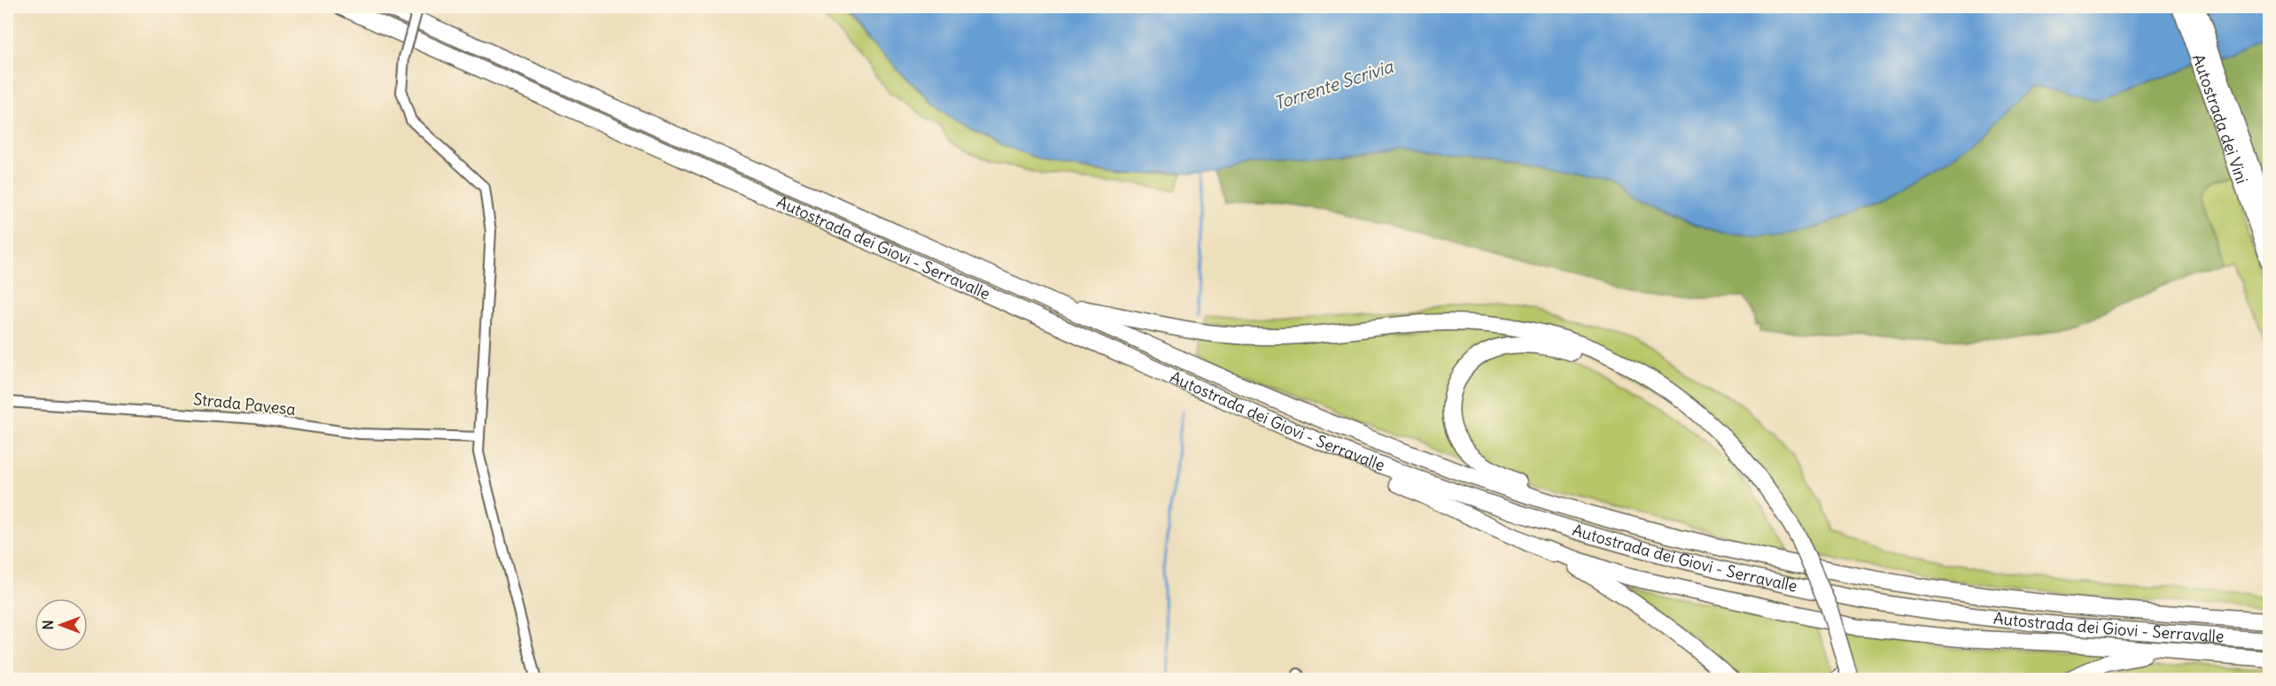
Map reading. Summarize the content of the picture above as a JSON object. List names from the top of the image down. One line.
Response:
{"streets":{"highway":["Autostrada dei Vini","Autostrada dei Giovi - Serravalle"],"street":["Strada Pavesa"]},"water":["Torrente Scrivia"],"north":"left"}
